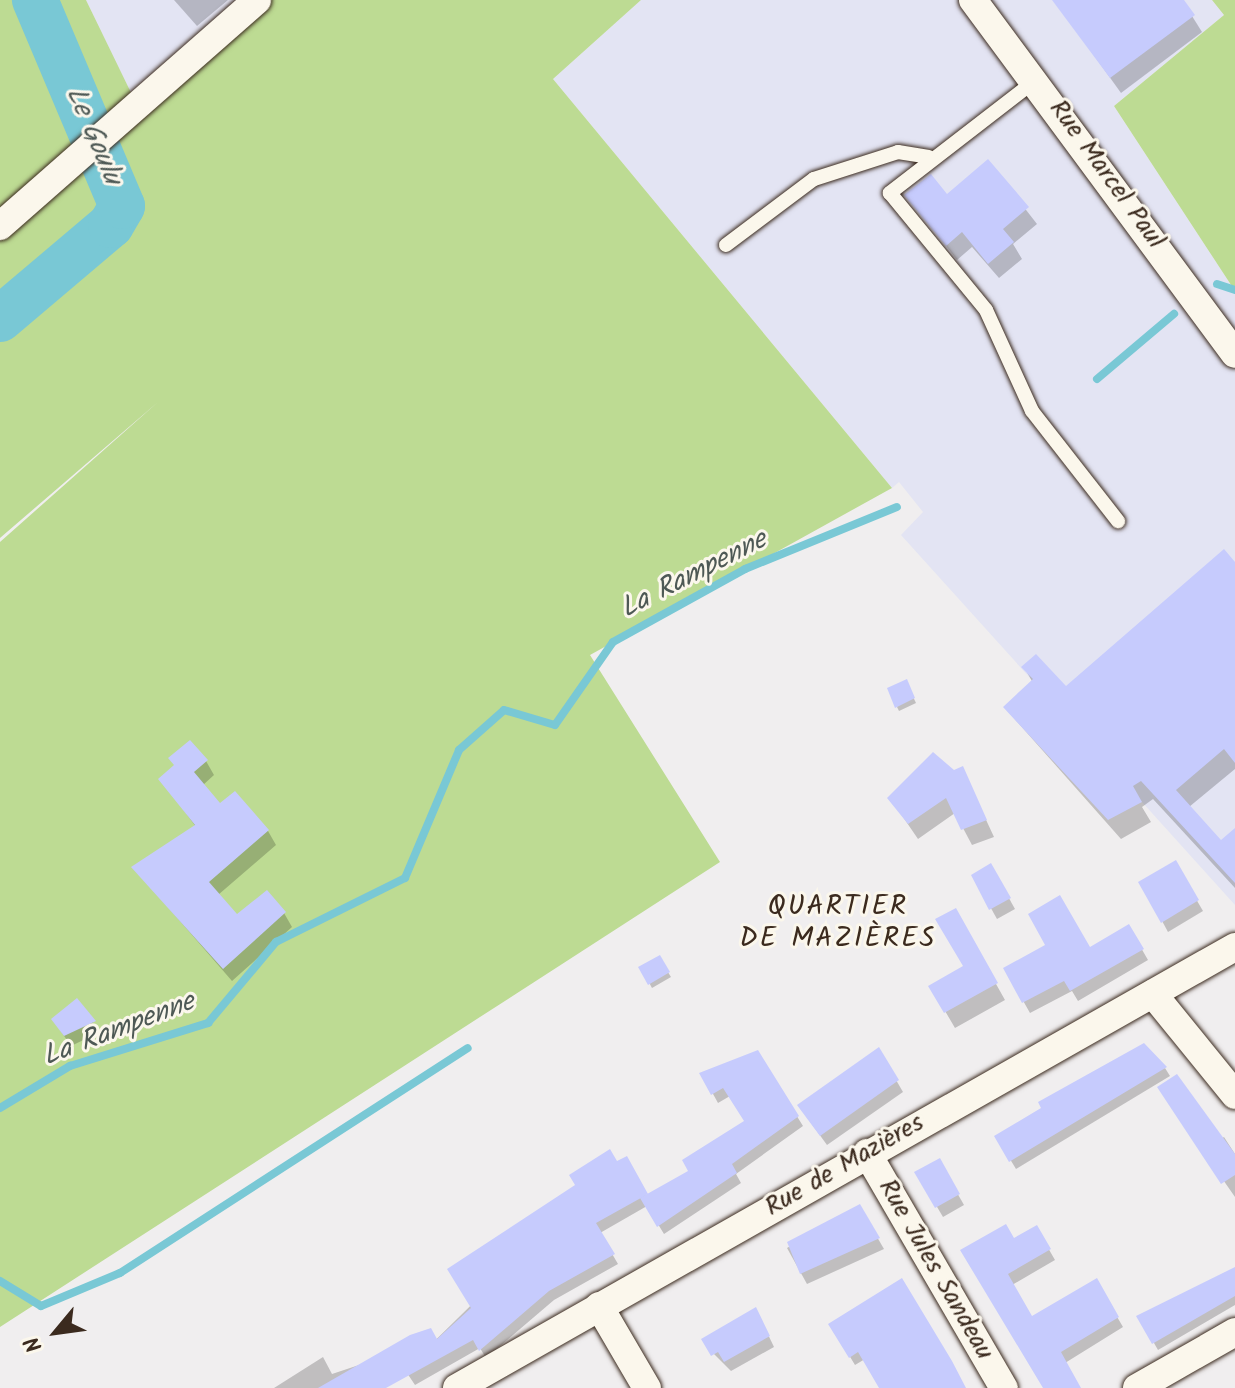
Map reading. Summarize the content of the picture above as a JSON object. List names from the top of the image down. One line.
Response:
{"streets":{"street":["Rue Marcel Paul","Rue de Mazières","Rue Jules Sandeau"]},"crossings":[["Rue de Mazières","Rue Jules Sandeau"]],"districts":["QUARTIER DE MAZIÈRES"],"water":["Le Goulu","La Rampenne"],"north":"bottom left"}
